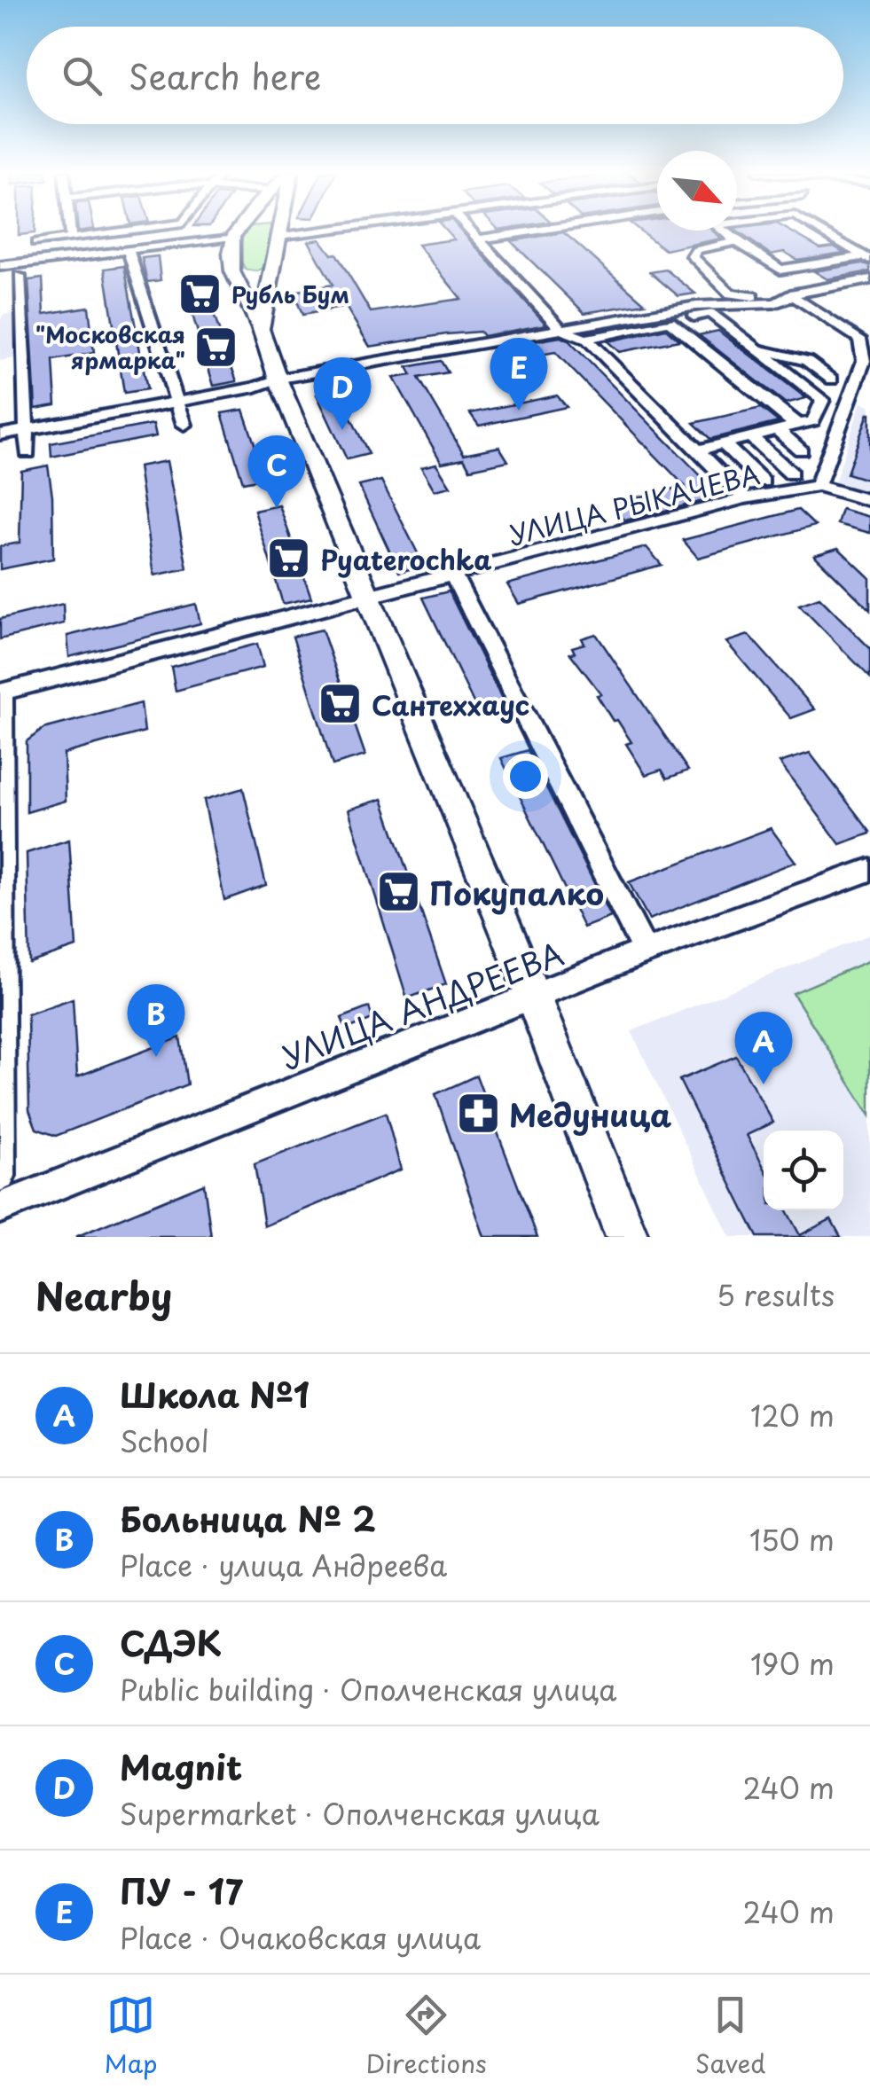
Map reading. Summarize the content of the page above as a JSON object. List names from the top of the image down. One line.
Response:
{"streets":{"street":["УЛИЦА РЫКАЧЕВА","УЛИЦА АНДРЕЕВА"]},"places":{"supermarket":["Рубль Бум","\"Московская ярмарка\"","Pyaterochka","Сантеххаус","Покупалко"],"pharmacy":["Медуница"]},"north":"bottom right","page":{"search":"Search here","pins":["E","D","C","B","A"],"heading":["Nearby","5 results"],"list":[{"mark":"A","name":"Школа №1","note":"School","value":"120 m"},{"mark":"B","name":"Больница № 2","note":"Place · улица Андреева","value":"150 m"},{"mark":"C","name":"СДЭК","note":"Public building · Ополченская улица","value":"190 m"},{"mark":"D","name":"Magnit","note":"Supermarket · Ополченская улица","value":"240 m"},{"mark":"E","name":"ПУ - 17","note":"Place · Очаковская улица","value":"240 m"}],"nav":["Map","Directions","Saved"]}}
